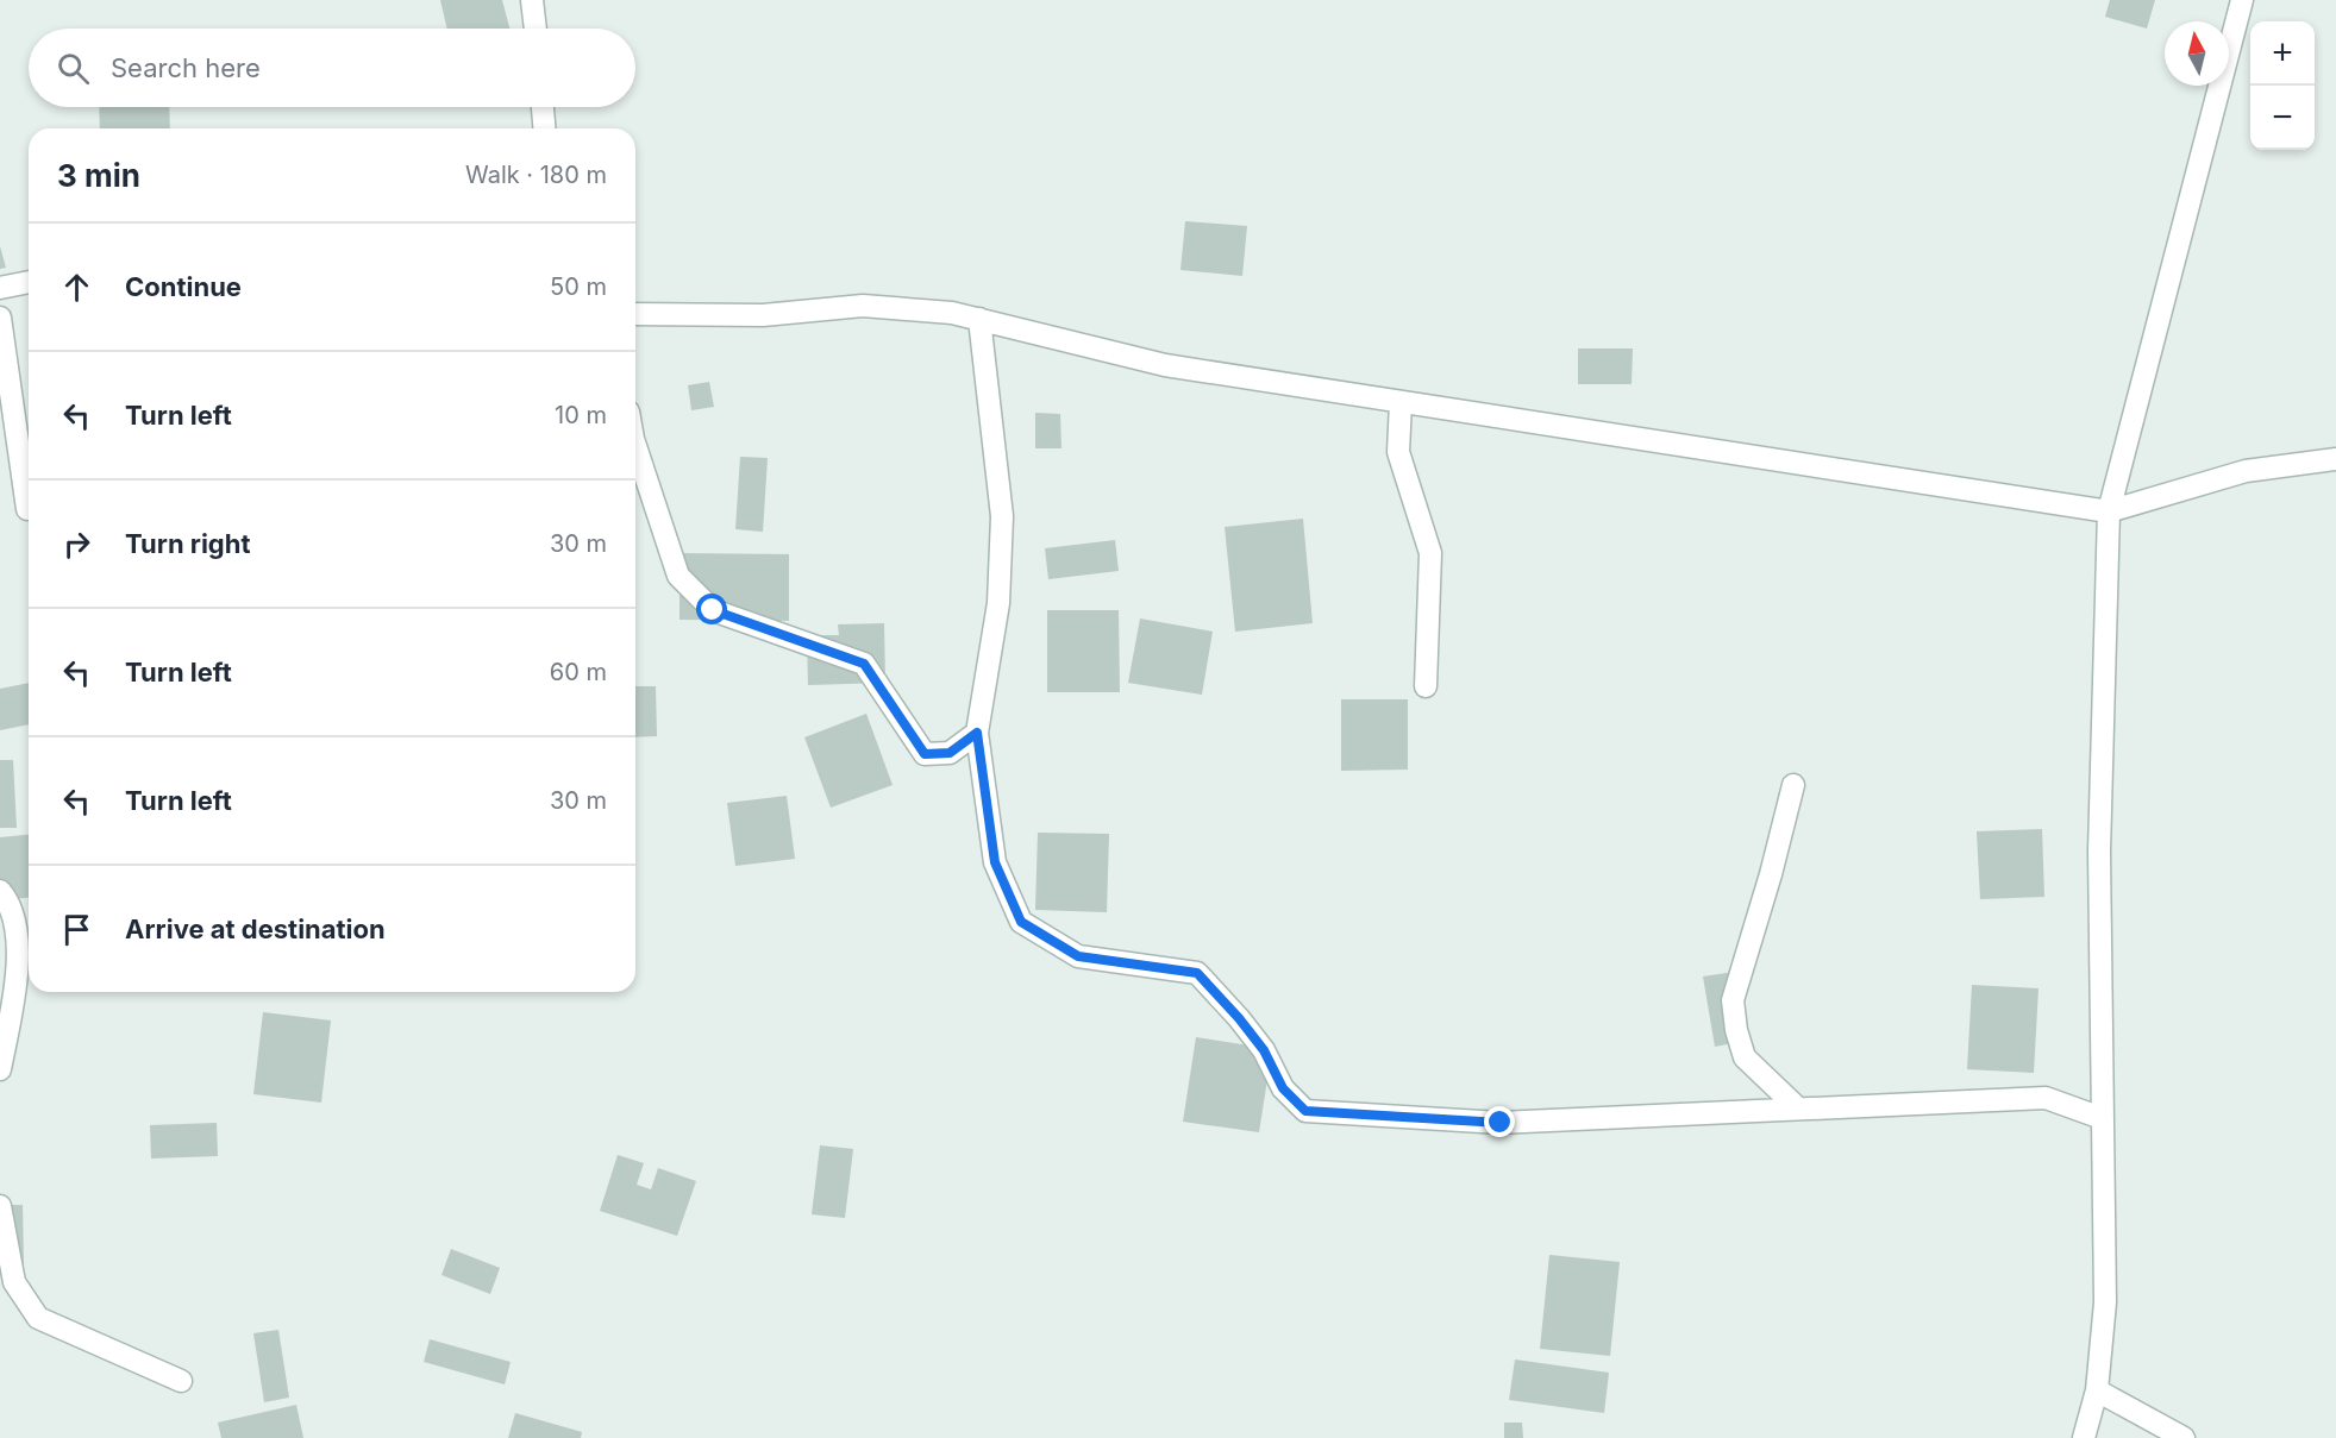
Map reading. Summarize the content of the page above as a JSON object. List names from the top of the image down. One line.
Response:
{"north":"top","page":{"map_buttons":["+","−"],"search":"Search here","heading":["3 min","Walk · 180 m"],"list":[["Continue","50 m"],["Turn left","10 m"],["Turn right","30 m"],["Turn left","60 m"],["Turn left","30 m"],"Arrive at destination"]}}
